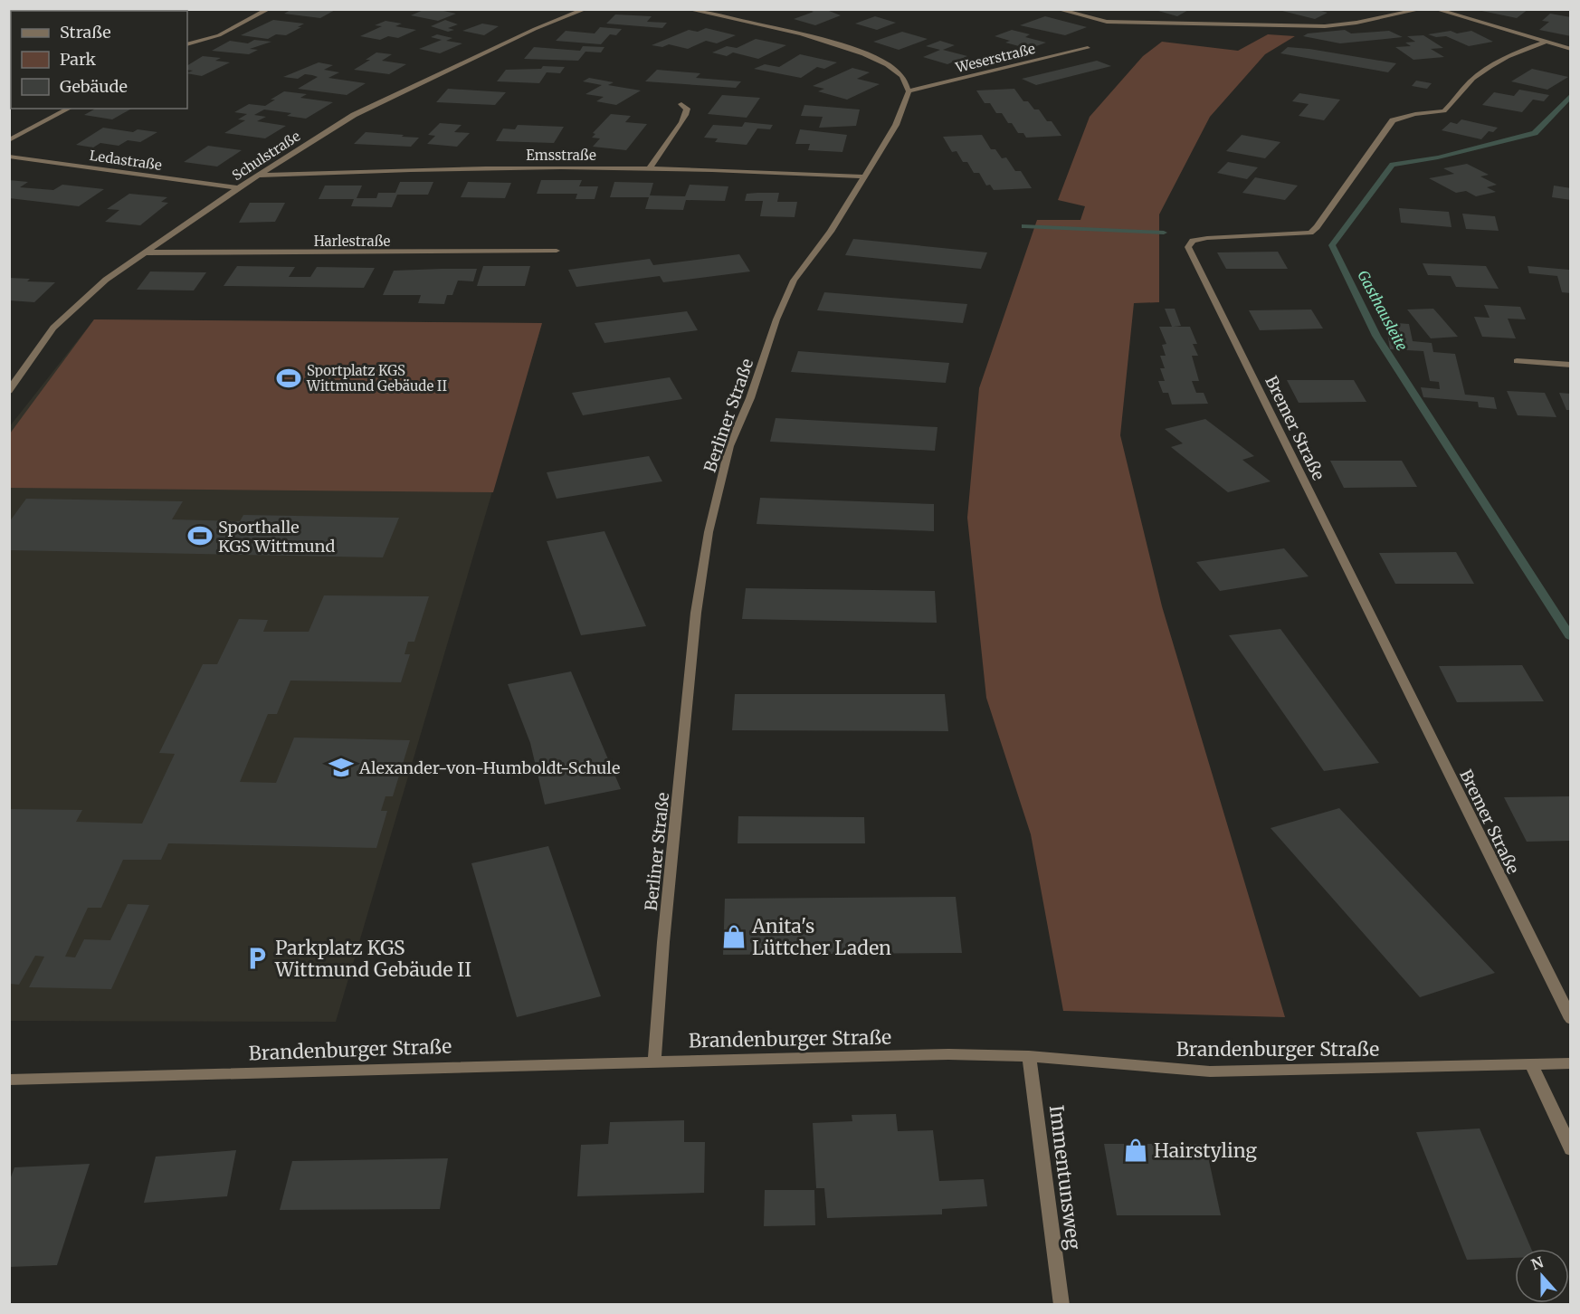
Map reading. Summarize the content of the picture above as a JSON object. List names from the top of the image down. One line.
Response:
{"streets":{"street":["Weserstraße","Emsstraße","Schulstraße","Ledastraße","Harlestraße","Berliner Straße","Bremer Straße","Brandenburger Straße","Immentunsweg"]},"crossings":[["Weserstraße","Berliner Straße"],["Emsstraße","Schulstraße"],["Emsstraße","Berliner Straße"],["Schulstraße","Ledastraße"],["Schulstraße","Harlestraße"],["Berliner Straße","Brandenburger Straße"],["Brandenburger Straße","Immentunsweg"]],"water":["Gasthausleite"],"places":{"sports":["Sportplatz KGS Wittmund Gebäude II","Sporthalle KGS Wittmund"],"school or university":["Alexander-von-Humboldt-Schule"],"shop":["Anita's Lüttcher Laden","Hairstyling"],"parking":["Parkplatz KGS Wittmund Gebäude II"]},"legend":["Straße","Park","Gebäude"],"north":"top"}
